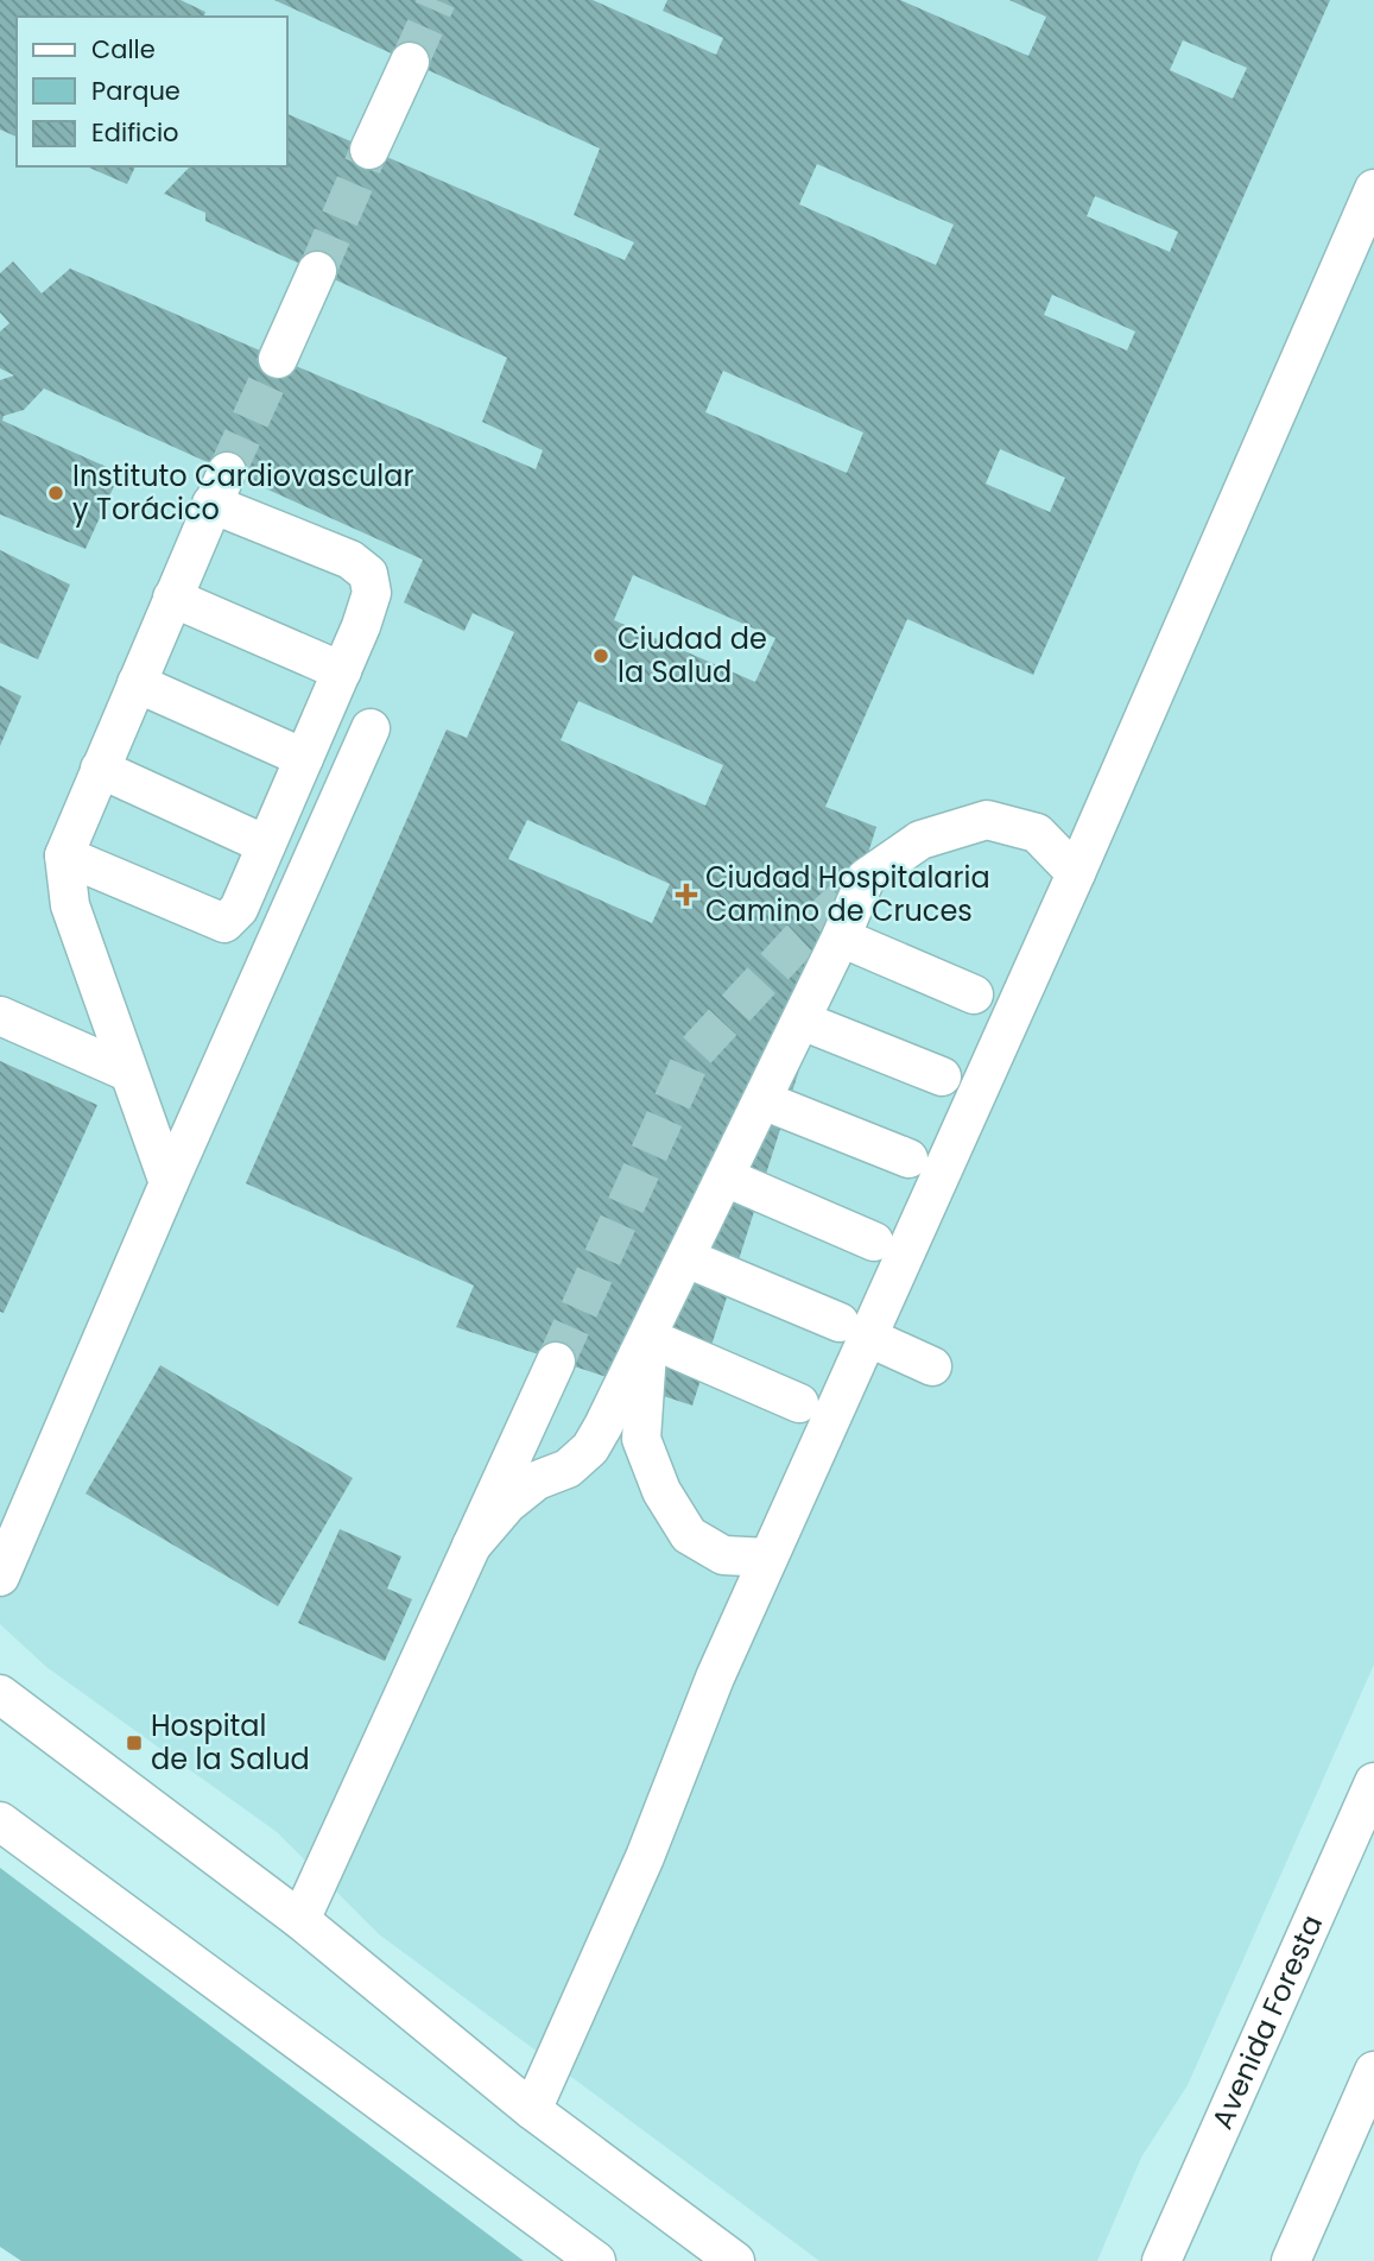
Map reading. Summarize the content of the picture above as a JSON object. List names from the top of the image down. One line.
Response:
{"streets":{"street":["Avenida Foresta"]},"places":{"other":["Instituto Cardiovascular y Torácico","Ciudad de la Salud"],"health":["Ciudad Hospitalaria Camino de Cruces"],"transit":["Hospital de la Salud"]},"legend":["Calle","Parque","Edificio"]}
